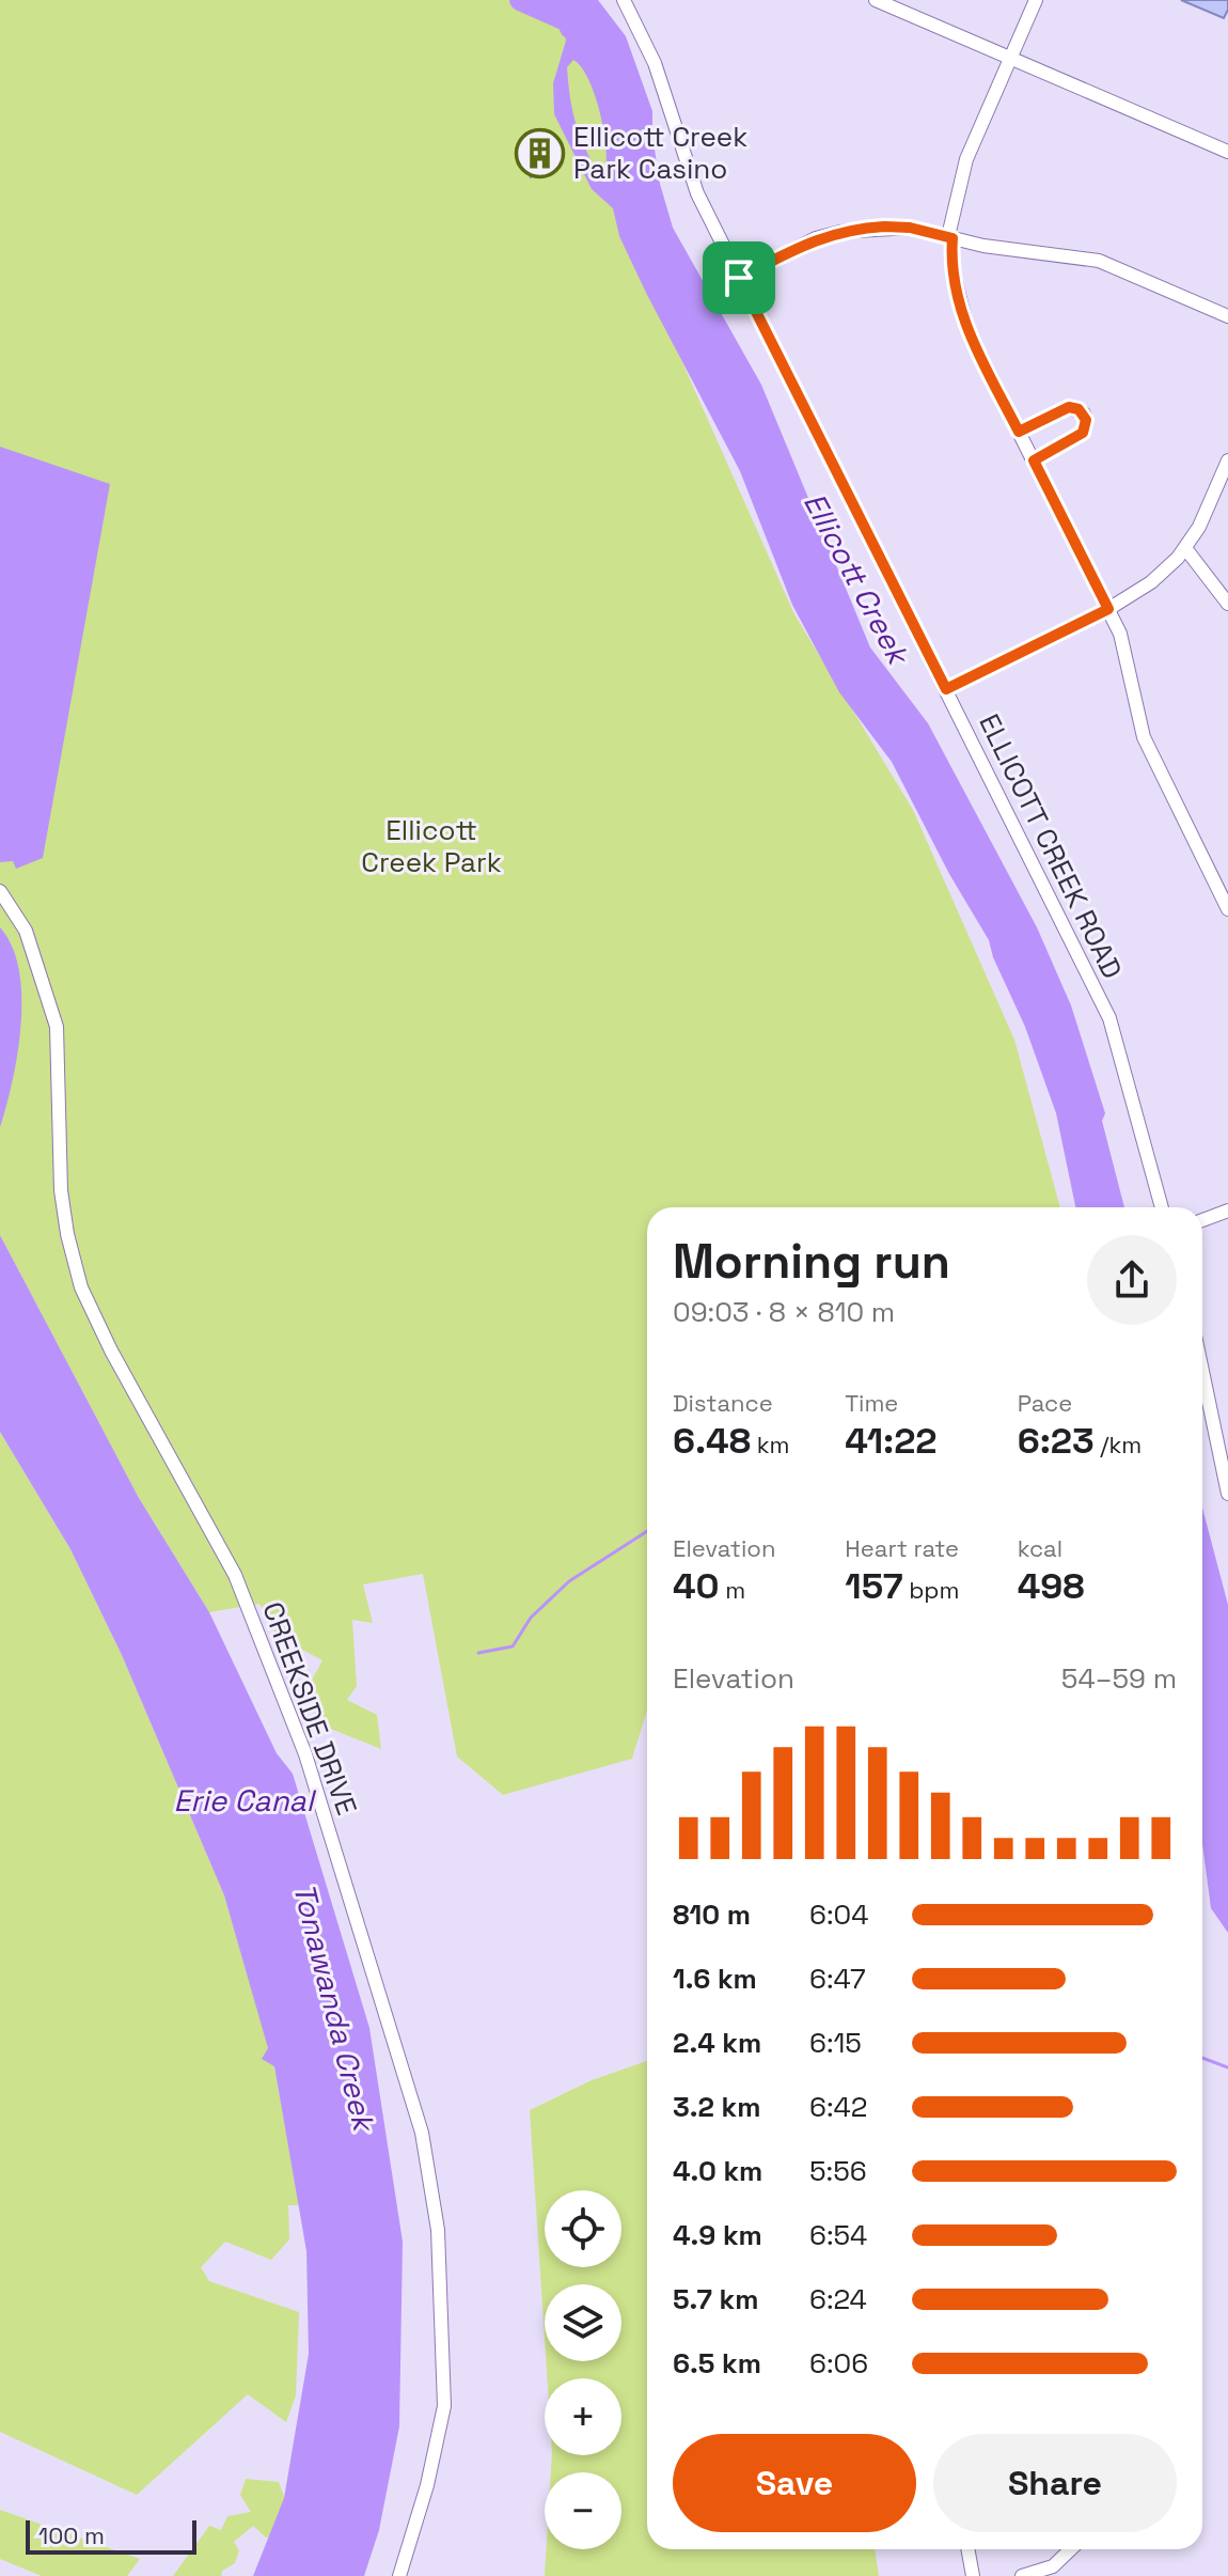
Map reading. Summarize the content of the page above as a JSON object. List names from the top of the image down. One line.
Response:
{"streets":{"street":["ELLICOTT CREEK ROAD","CREEKSIDE DRIVE"]},"water":["Ellicott Creek","Erie Canal","Tonawanda Creek"],"parks":["Ellicott Creek Park"],"places":{"building":["Ellicott Creek Park Casino"]},"scale_bar":"100 m","page":{"heading":["Morning run","09:03 · 8 × 810 m"],"stats":[["Distance","6.48 km"],["Time","41:22"],["Pace","6:23 /km"],["Elevation","40 m"],["Heart rate","157 bpm"],["kcal","498"]],"chart":["Elevation","54–59 m"],"list":[{"name":"810 m","note":"6:04"},{"name":"1.6 km","note":"6:47"},{"name":"2.4 km","note":"6:15"},{"name":"3.2 km","note":"6:42"},{"name":"4.0 km","note":"5:56"},{"name":"4.9 km","note":"6:54"},{"name":"5.7 km","note":"6:24"},{"name":"6.5 km","note":"6:06"}],"map_buttons":["+","−"],"buttons":["Save","Share"],"scale":"100 m"}}
